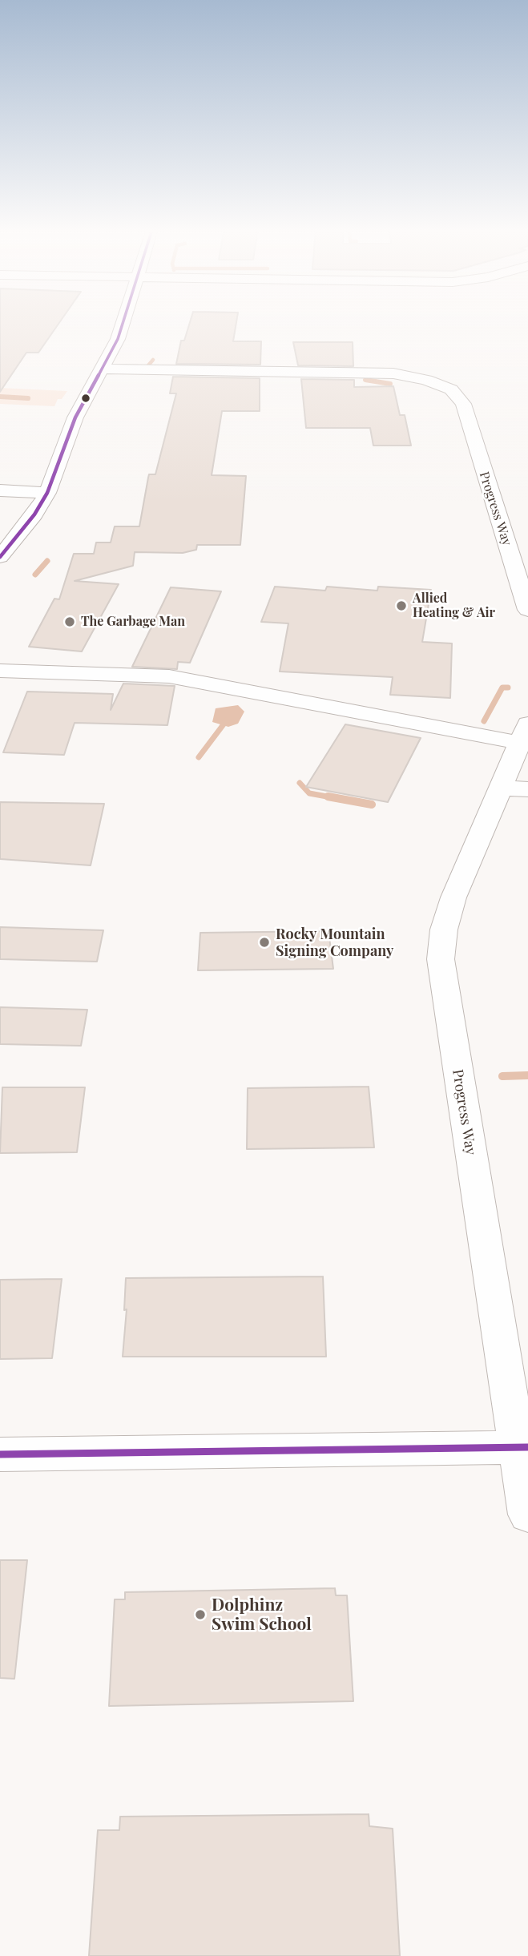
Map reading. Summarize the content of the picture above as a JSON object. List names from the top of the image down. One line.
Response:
{"streets":{"street":["Progress Way"]},"places":["Allied Heating & Air","The Garbage Man","Rocky Mountain Signing Company","Dolphinz Swim School"]}
